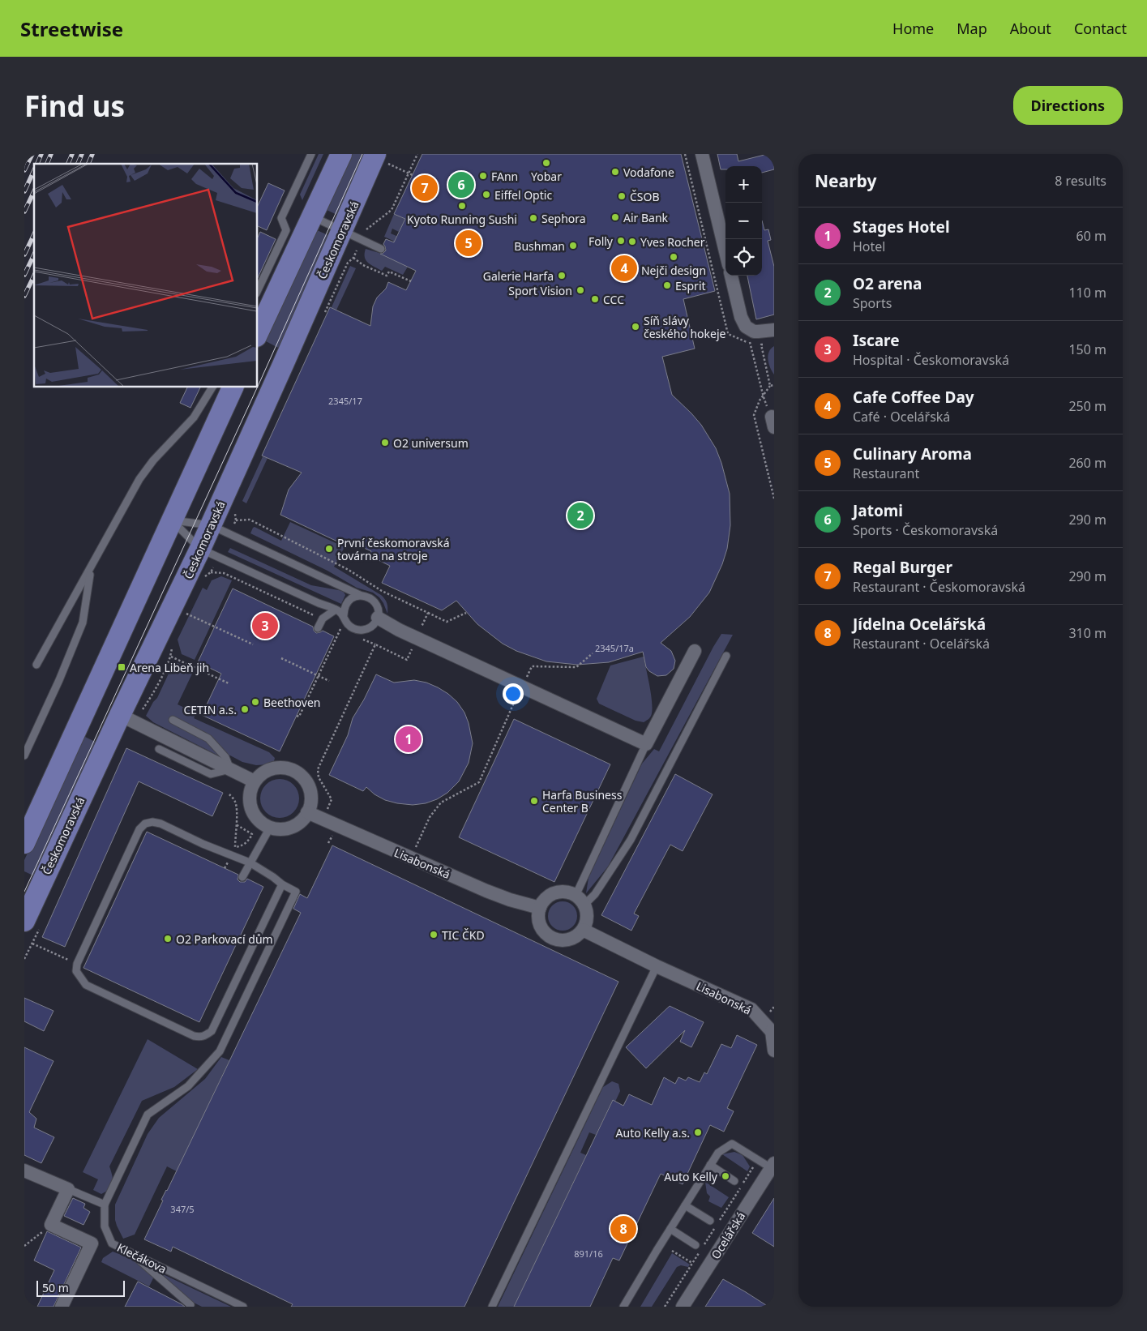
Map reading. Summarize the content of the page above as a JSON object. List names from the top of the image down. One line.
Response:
{"streets":{"main road":["Českomoravská"],"street":["Lisabonská","Ocelářská"],"lane":["Klečákova"]},"places":{"other":["Yobar","Vodafone","FAnn","Eiffel Optic","ČSOB","Kyoto Running Sushi","Air Bank","Sephora","Folly","Yves Rocher","Bushman","Nejči design","Galerie Harfa","Esprit","Sport Vision","CCC","Síň slávy českého hokeje","O2 universum","První českomoravská továrna na stroje","Beethoven","CETIN a.s.","Harfa Business Center B","TIC ČKD","O2 Parkovací dům","Auto Kelly a.s.","Auto Kelly"],"transit":["Arena Libeň jih"]},"house_numbers":["2345/17","2345/17a","347/5","891/16"],"scale_bar":"50 m","page":{"header":"Streetwise","nav":["Home","Map","About","Contact"],"buttons":"Directions","title":"Find us","heading":["Nearby","8 results"],"map_buttons":["+","−"],"pins":["6","7","5","4","2","3","1","8"],"list":[{"mark":"1","name":"Stages Hotel","note":"Hotel","value":"60 m"},{"mark":"2","name":"O2 arena","note":"Sports","value":"110 m"},{"mark":"3","name":"Iscare","note":"Hospital · Českomoravská","value":"150 m"},{"mark":"4","name":"Cafe Coffee Day","note":"Café · Ocelářská","value":"250 m"},{"mark":"5","name":"Culinary Aroma","note":"Restaurant","value":"260 m"},{"mark":"6","name":"Jatomi","note":"Sports · Českomoravská","value":"290 m"},{"mark":"7","name":"Regal Burger","note":"Restaurant · Českomoravská","value":"290 m"},{"mark":"8","name":"Jídelna Ocelářská","note":"Restaurant · Ocelářská","value":"310 m"}],"scale":"50 m"}}
